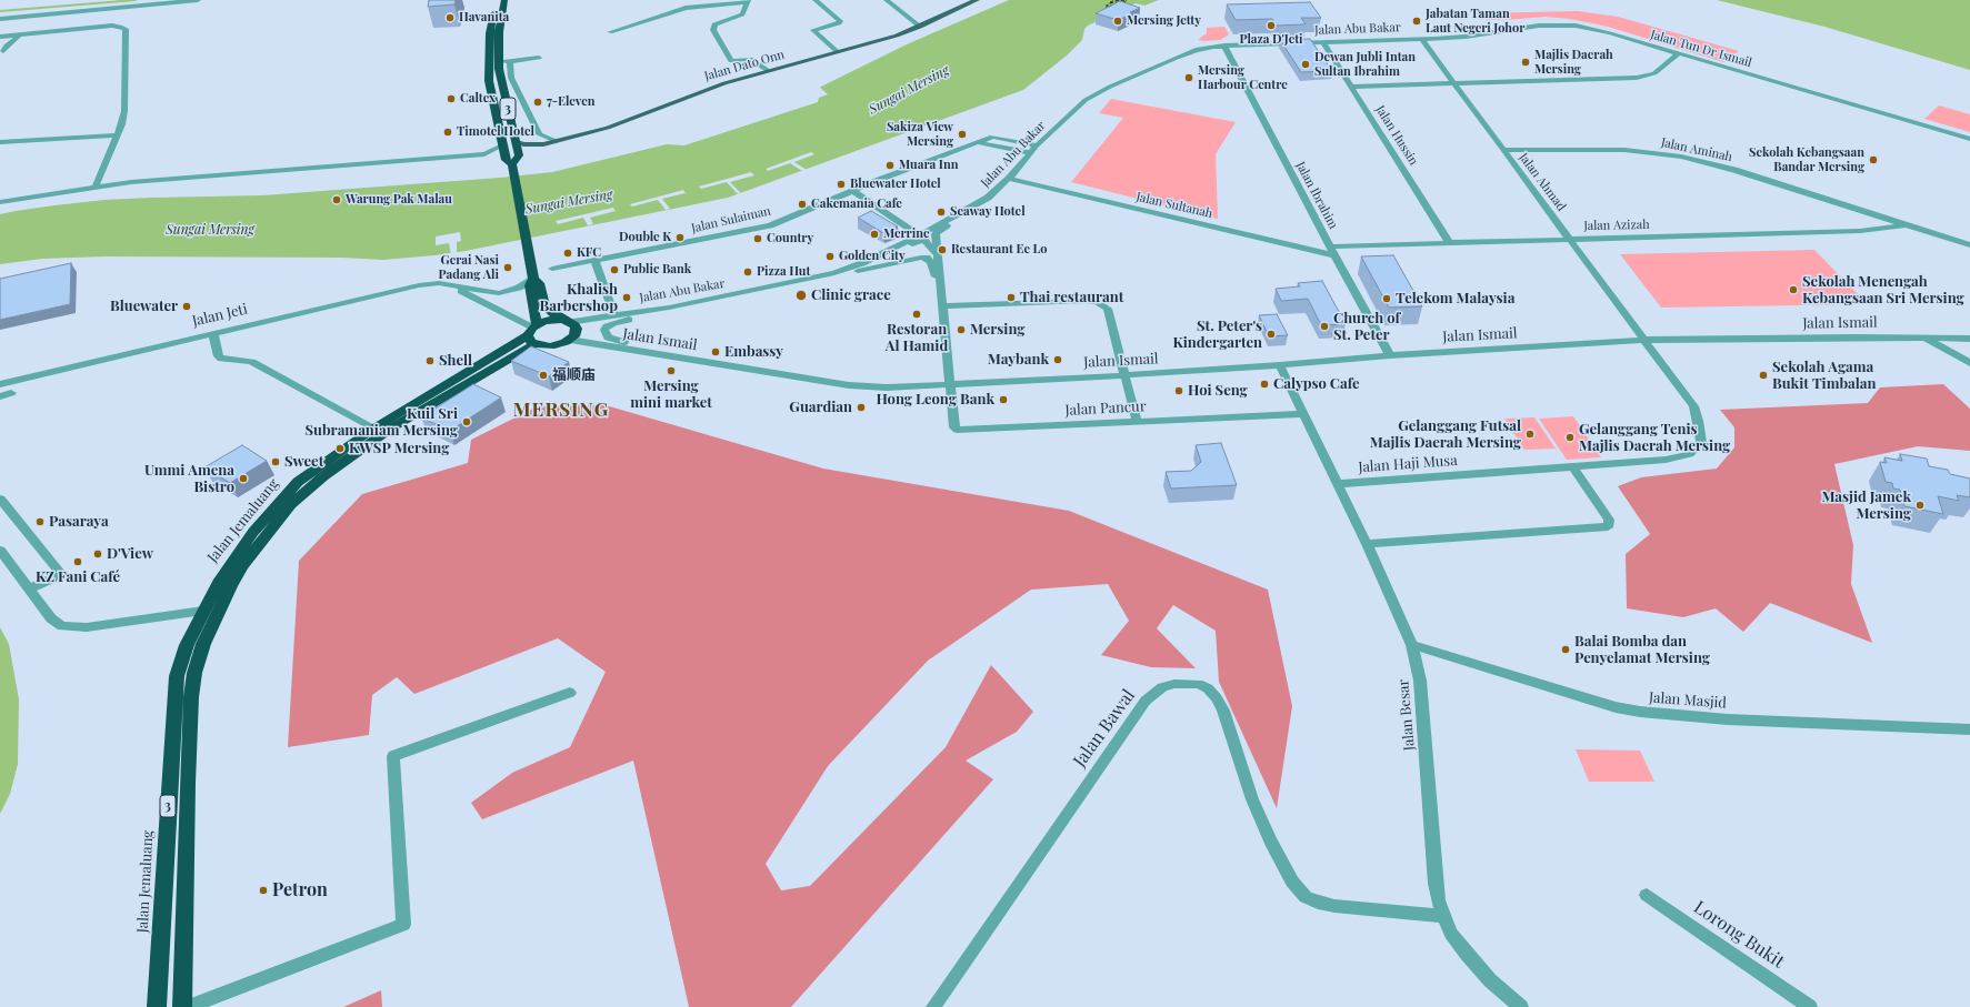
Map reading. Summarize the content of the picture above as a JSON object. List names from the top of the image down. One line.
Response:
{"streets":{"highway":["3","Jalan Jemaluang"],"main road":["Jalan Dato Onn"],"street":["Jalan Abu Bakar","Jalan Tun Dr Ismail","Jalan Hussin","Jalan Aminah","Jalan Ahmad","Jalan Ibrahim","Jalan Sultanah","Jalan Sulaiman","Jalan Azizah","Jalan Jeti","Jalan Ismail","Jalan Pancur","Jalan Haji Musa","Jalan Masjid","Jalan Besar","Jalan Bawal","Lorong Bukit"]},"crossings":[["Jalan Abu Bakar","Jalan Tun Dr Ismail"],["Jalan Abu Bakar","3"],["Jalan Abu Bakar","Jalan Hussin"],["Jalan Abu Bakar","Jalan Ahmad"],["Jalan Abu Bakar","Jalan Ibrahim"],["Jalan Abu Bakar","Jalan Sultanah"],["Jalan Abu Bakar","Jalan Sulaiman"],["Jalan Tun Dr Ismail","Jalan Ahmad"],["Jalan Dato Onn","3"],["3","Jalan Jeti"],["3","Jalan Ismail"],["3","Jalan Jemaluang"],["Jalan Hussin","Jalan Azizah"],["Jalan Aminah","Jalan Ahmad"],["Jalan Aminah","Jalan Azizah"],["Jalan Ahmad","Jalan Azizah"],["Jalan Ahmad","Jalan Ismail"],["Jalan Ahmad","Jalan Haji Musa"],["Jalan Ibrahim","Jalan Sultanah"],["Jalan Ibrahim","Jalan Azizah"],["Jalan Ibrahim","Jalan Ismail"],["Jalan Ismail","Jalan Pancur"],["Jalan Ismail","Jalan Haji Musa"],["Jalan Ismail","Jalan Besar"],["Jalan Pancur","Jalan Besar"],["Jalan Haji Musa","Jalan Besar"],["Jalan Masjid","Jalan Besar"],["Jalan Besar","Jalan Bawal"]],"districts":["MERSING"],"water":["Sungai Mersing"],"places":["Havanita","Mersing Jetty","Jabatan Taman Laut Negeri Johor","Plaza D'Jeti","Majlis Daerah Mersing","Dewan Jubli Intan Sultan Ibrahim","Mersing Harbour Centre","Caltex","7-Eleven","Timotel Hotel","Sakiza View Mersing","Sekolah Kebangsaan Bandar Mersing","Muara Inn","Bluewater Hotel","Warung Pak Malau","Cakemania Cafe","Seaway Hotel","Merrine","Double K","Country","Restaurant Ee Lo","KFC","Golden City","Gerai Nasi Padang Ali","Public Bank","Pizza Hut","Sekolah Menengah Kebangsaan Sri Mersing","Clinic grace","Khalish Barbershop","Thai restaurant","Telekom Malaysia","Bluewater","Restoran Al Hamid","Church of St. Peter","Mersing","St. Peter's Kindergarten","Embassy","Maybank","Shell","Mersing mini market","福顺庙","Sekolah Agama Bukit Timbalan","Calypso Cafe","Hoi Seng","Hong Leong Bank","Guardian","Kuil Sri Subramaniam Mersing","Gelanggang Futsal Majlis Daerah Mersing","Gelanggang Tenis Majlis Daerah Mersing","KWSP Mersing","Sweet","Ummi Amena Bistro","Masjid Jamek Mersing","Pasaraya","D'View","KZ Fani Café","Balai Bomba dan Penyelamat Mersing","Petron"]}
